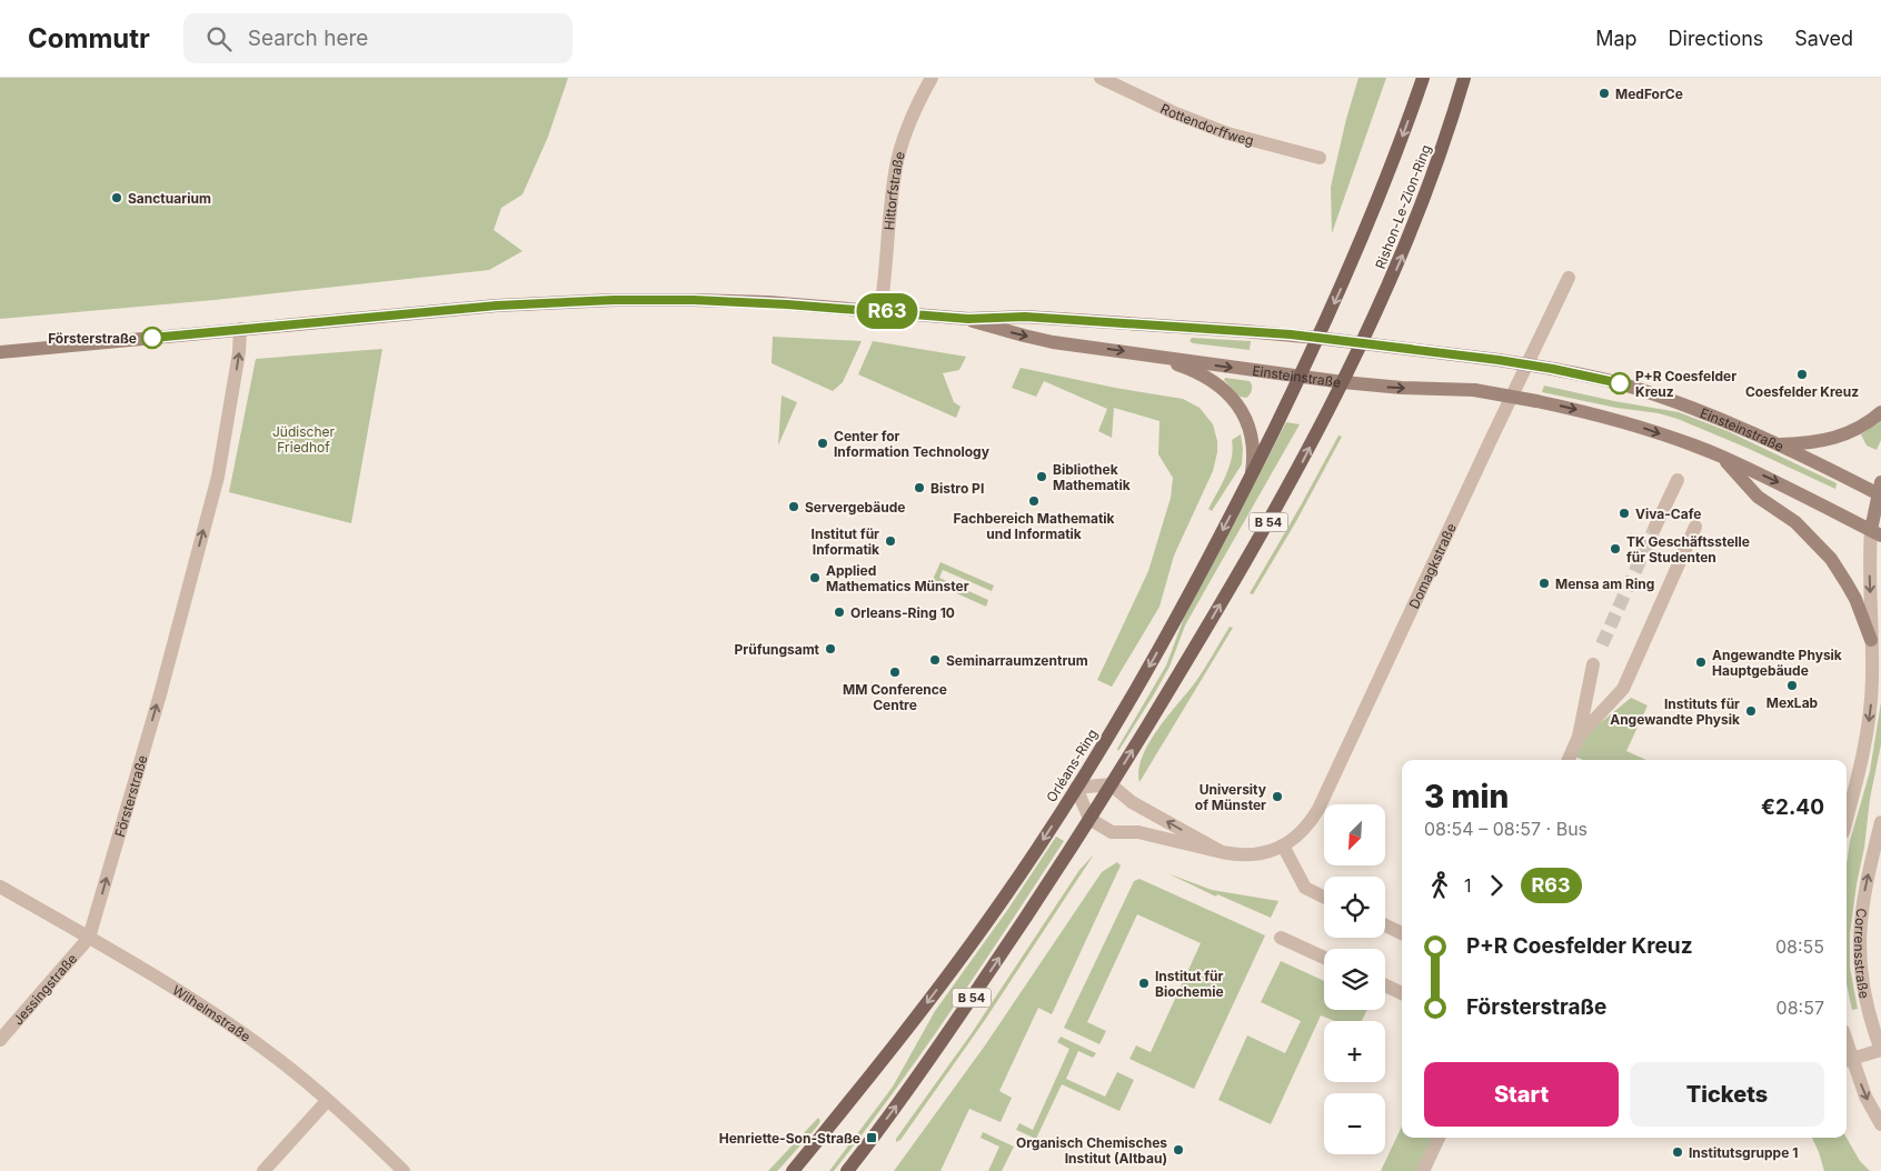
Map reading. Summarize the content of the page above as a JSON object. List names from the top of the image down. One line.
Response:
{"streets":{"main road":["Rishon-Le-Zion-Ring","Einsteinstraße","B 54","Orléans-Ring"],"street":["Rottendorffweg","Hittorfstraße","Domagkstraße","Försterstraße","Corrensstraße","Jessingstraße","Wilhelmstraße"]},"crossings":[["Hittorfstraße","Einsteinstraße"],["Rishon-Le-Zion-Ring","Einsteinstraße"],["Rishon-Le-Zion-Ring","B 54"],["Rishon-Le-Zion-Ring","Orléans-Ring"],["Einsteinstraße","B 54"],["Einsteinstraße","Orléans-Ring"],["Einsteinstraße","Försterstraße"],["Försterstraße","Jessingstraße"],["Försterstraße","Wilhelmstraße"],["Jessingstraße","Wilhelmstraße"]],"one_way":["Försterstraße","Corrensstraße"],"parks":["Jüdischer Friedhof"],"places":{"other":["MedForCe","Sanctuarium","Försterstraße","Coesfelder Kreuz","P+R Coesfelder Kreuz","Center for Information Technology","Bibliothek Mathematik","Bistro PI","Fachbereich Mathematik und Informatik","Servergebäude","Viva-Cafe","Institut für Informatik","TK Geschäftsstelle für Studenten","Applied Mathematics Münster","Mensa am Ring","Orleans-Ring 10","Prüfungsamt","Seminarraumzentrum","Angewandte Physik Hauptgebäude","MM Conference Centre","MexLab","Instituts für Angewandte Physik","University of Münster","Institut für Biochemie","Organisch Chemisches Institut (Altbau)","Institutsgruppe 1"],"transit":["Henriette-Son-Straße"]},"lines":["bus line R63"],"north":"bottom left","page":{"header":"Commutr","search":"Search here","nav":["Map","Directions","Saved"],"on_map":"R63","heading":["3 min","08:54 – 08:57 · Bus","€2.40"],"map_buttons":["+","−"],"legs":["1","R63"],"list":[{"name":"P+R Coesfelder Kreuz","value":"08:55"},{"name":"Försterstraße","value":"08:57"}],"buttons":["Start","Tickets"]}}
